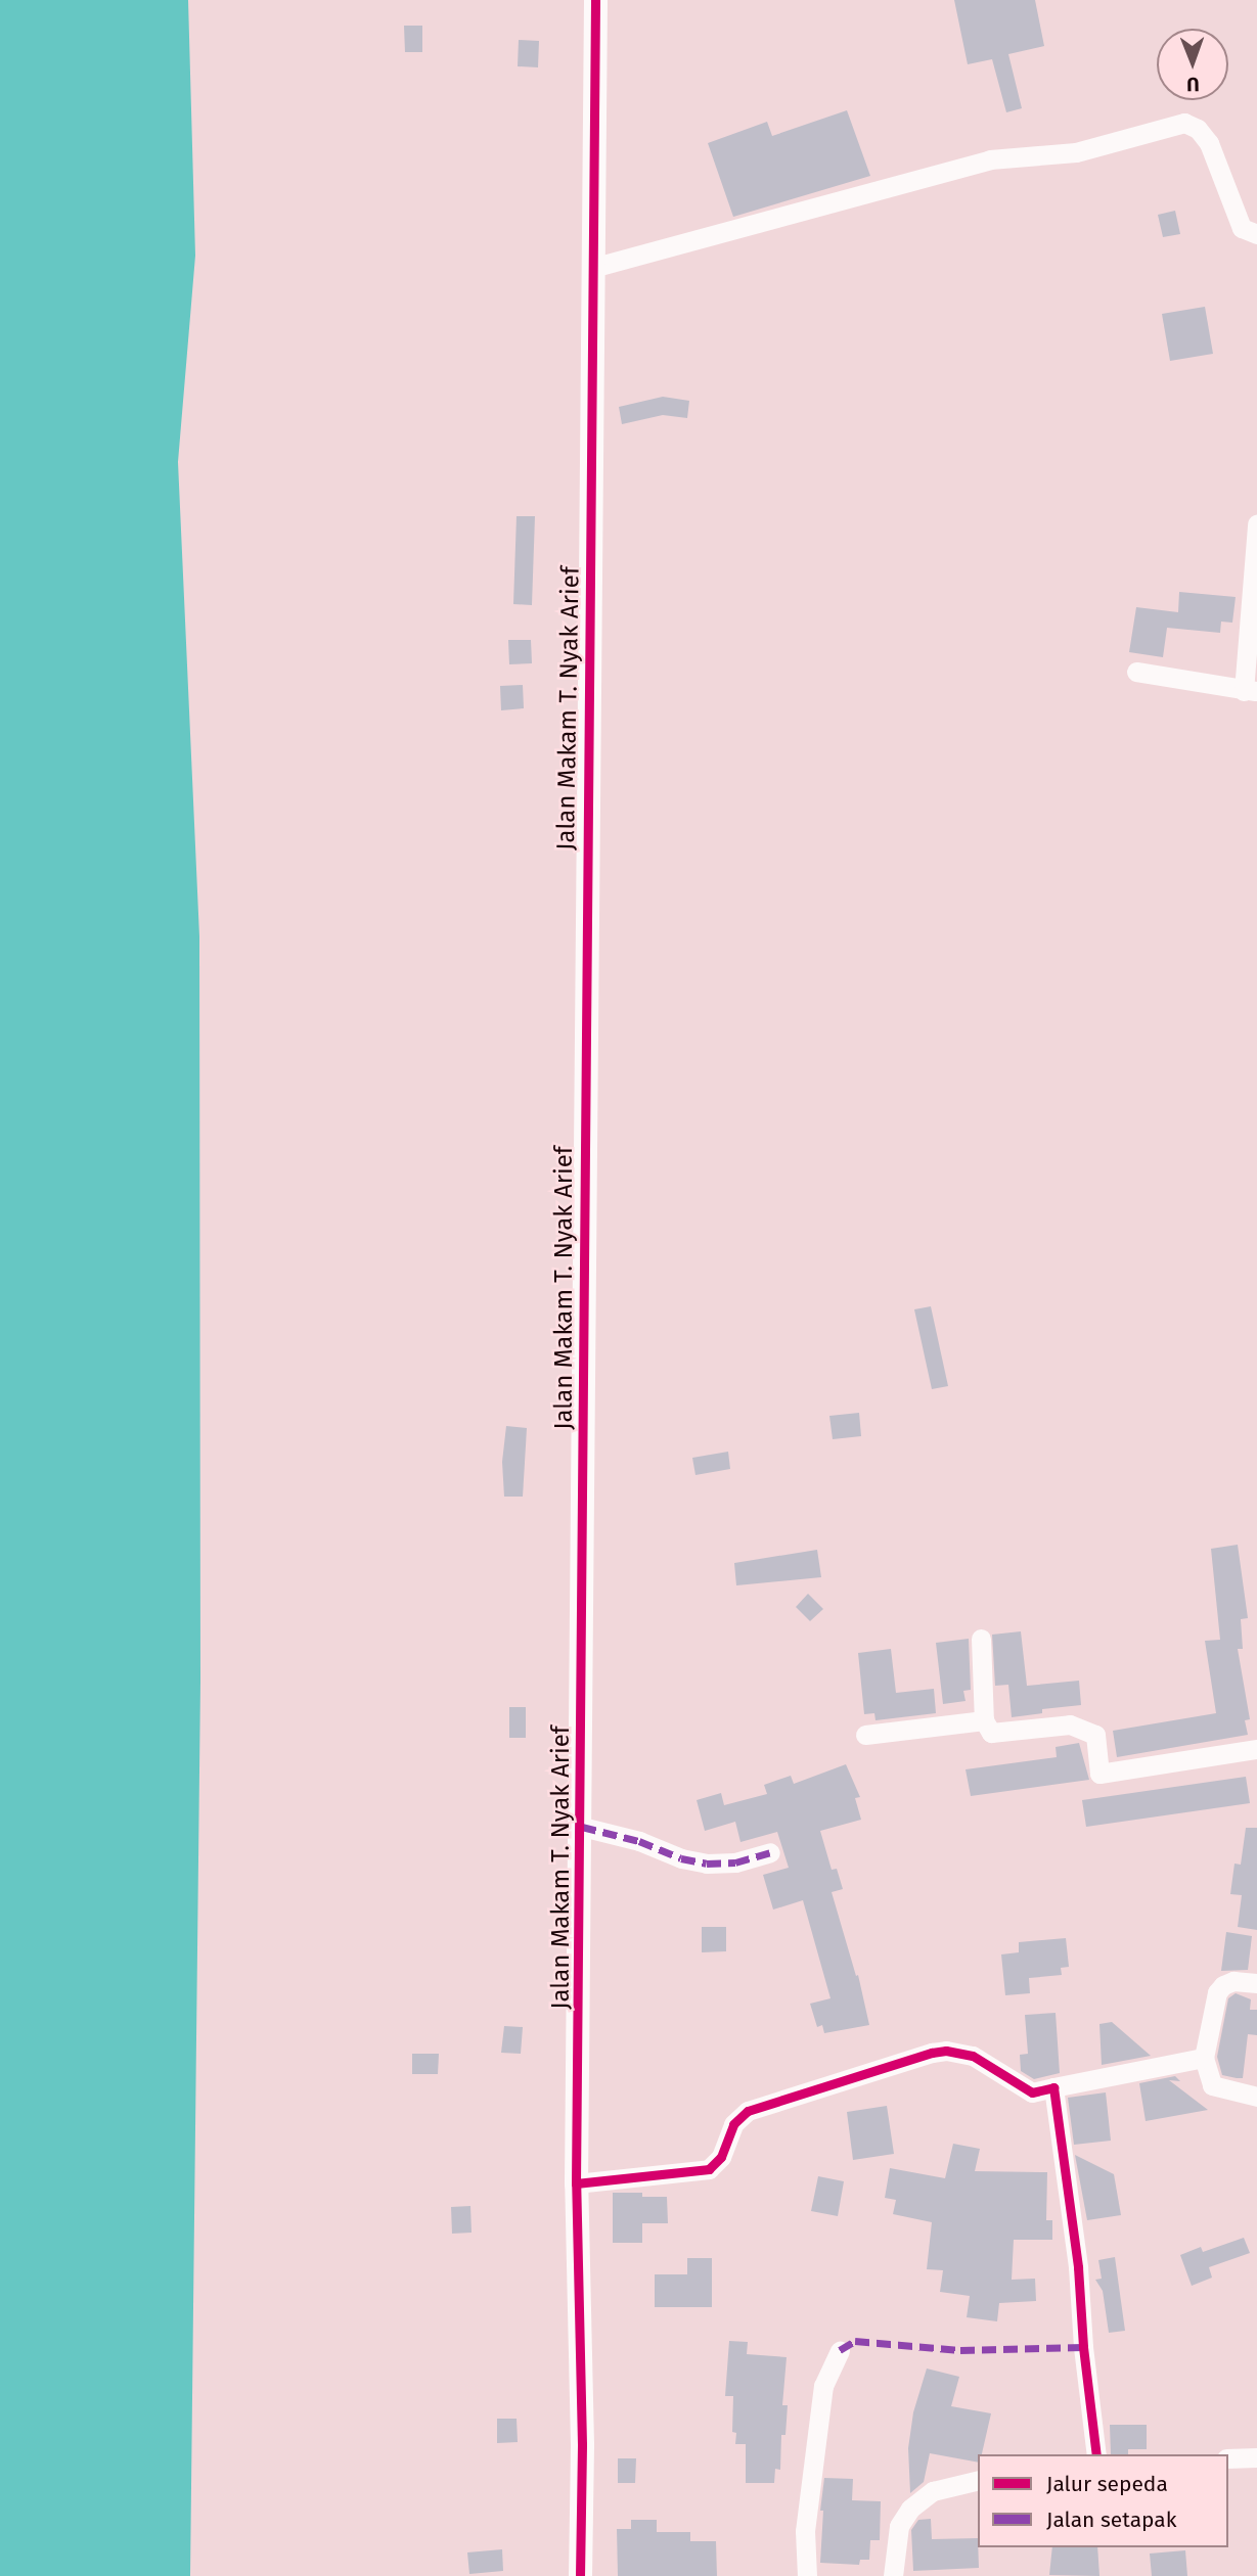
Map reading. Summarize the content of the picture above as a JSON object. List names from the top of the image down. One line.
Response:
{"streets":{"street":["Jalan Makam T. Nyak Arief"]},"legend":["Jalur sepeda","Jalan setapak"],"north":"bottom"}
